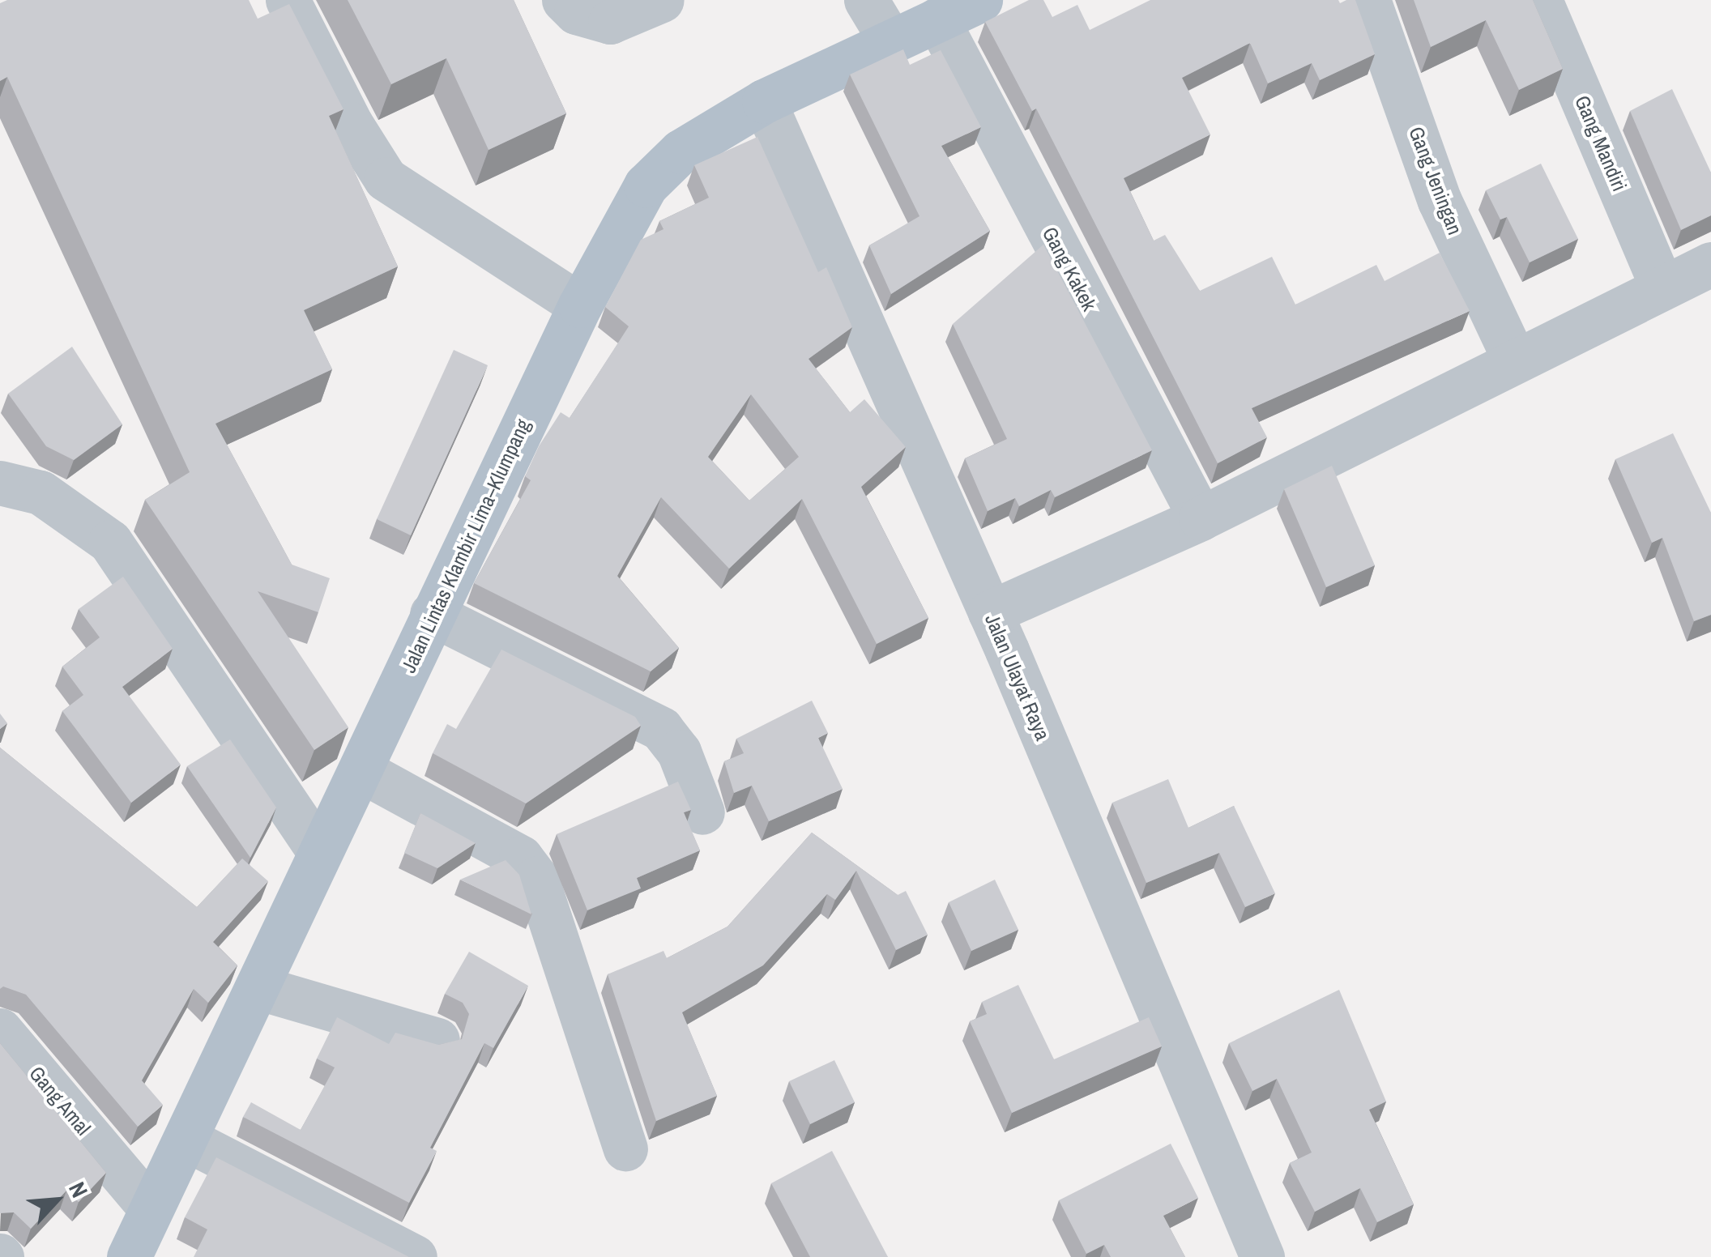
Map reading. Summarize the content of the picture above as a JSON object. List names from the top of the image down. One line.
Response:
{"streets":{"main road":["Jalan Lintas Klambir Lima–Klumpang"],"street":["Gang Mandiri","Gang Jeningan","Gang Kakek","Jalan Ulayat Raya","Gang Amal"]},"crossings":[["Gang Kakek","Jalan Lintas Klambir Lima–Klumpang"],["Jalan Lintas Klambir Lima–Klumpang","Jalan Ulayat Raya"],["Jalan Lintas Klambir Lima–Klumpang","Gang Amal"]],"north":"top right"}
